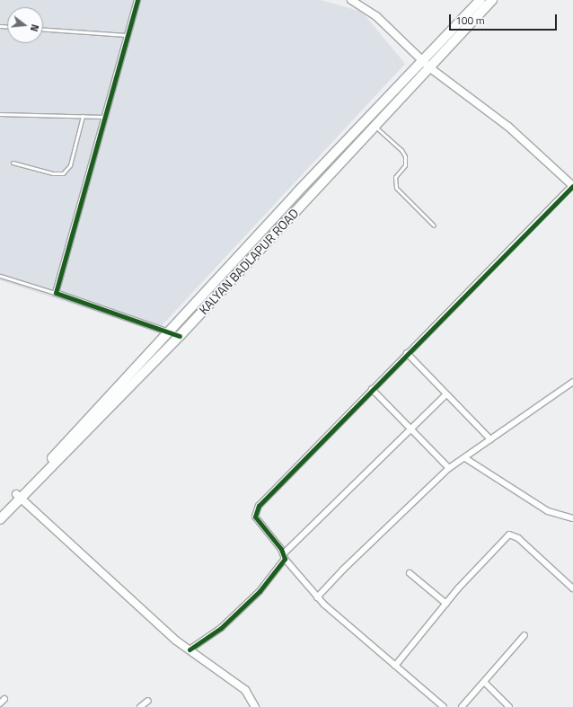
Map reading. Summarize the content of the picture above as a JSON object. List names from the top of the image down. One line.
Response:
{"streets":{"main road":["KALYAN BADLAPUR ROAD"]},"scale_bar":"100 m","north":"right"}
